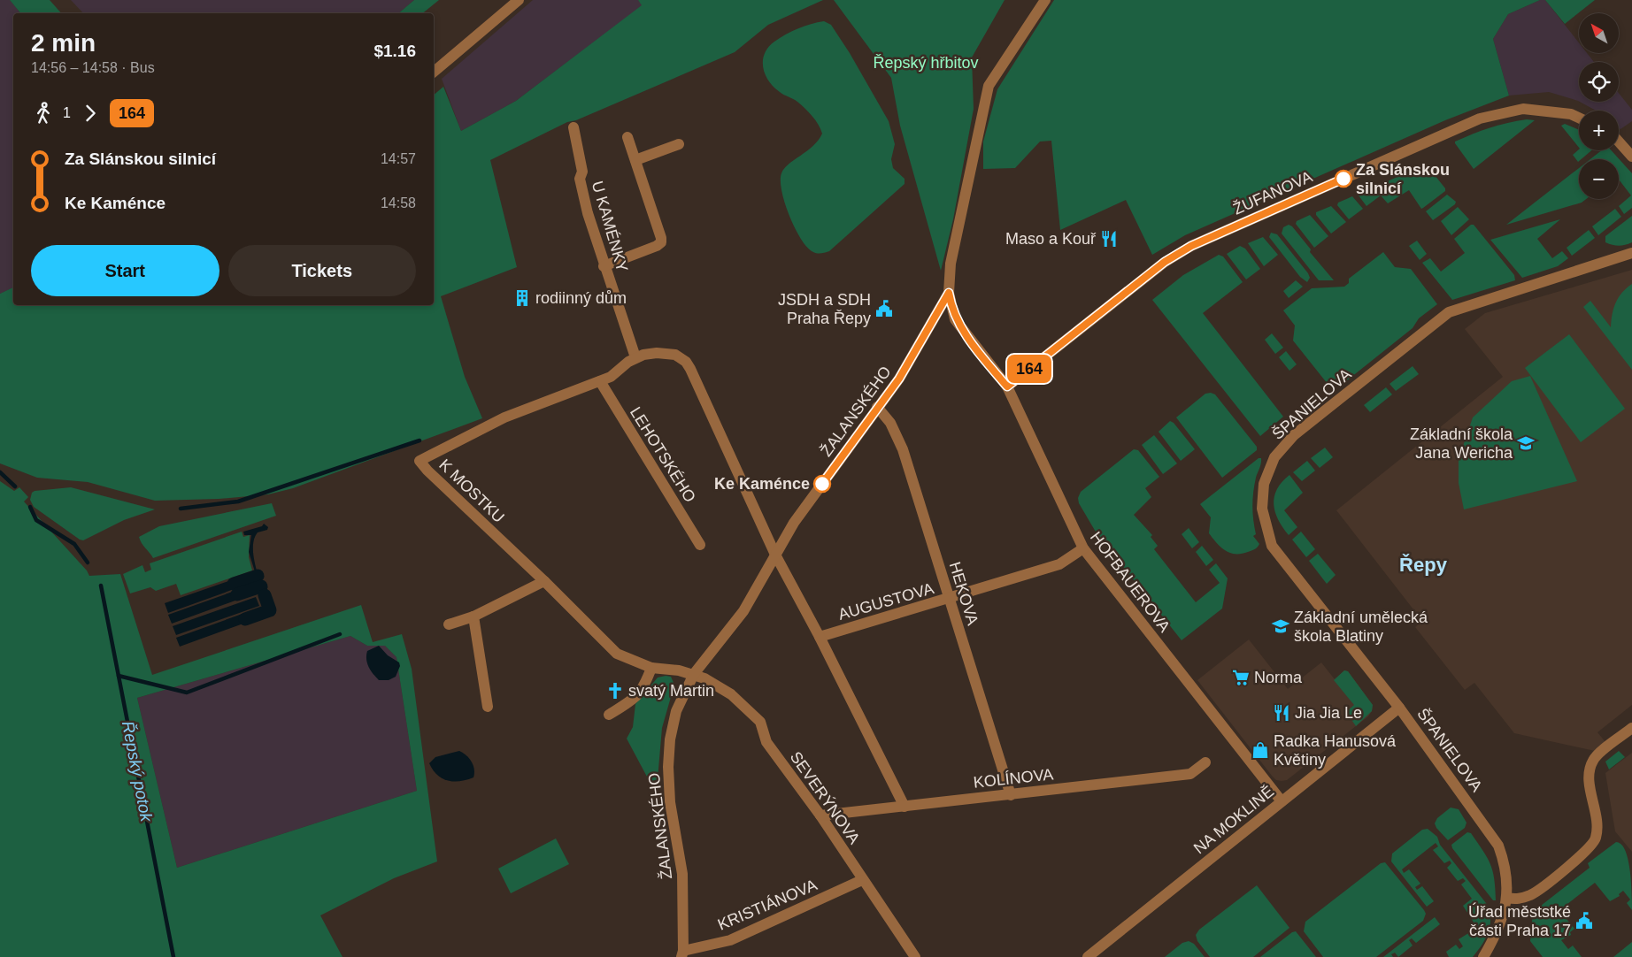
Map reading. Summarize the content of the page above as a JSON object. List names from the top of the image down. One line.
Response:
{"streets":{"street":["ŽUFANOVA","U KAMÉNKY","ŠPANIELOVA","ŽALANSKÉHO","LEHOTSKÉHO","K MOSTKU","HOFBAUEROVA","HEKOVA","AUGUSTOVA","KOLÍNOVA","SEVERÝNOVA","NA MOKLINĚ","KRISTIÁNOVA"]},"crossings":[["ŽUFANOVA","HOFBAUEROVA"],["U KAMÉNKY","K MOSTKU"],["ŠPANIELOVA","NA MOKLINĚ"],["ŽALANSKÉHO","K MOSTKU"],["ŽALANSKÉHO","HOFBAUEROVA"],["ŽALANSKÉHO","HEKOVA"],["ŽALANSKÉHO","SEVERÝNOVA"],["ŽALANSKÉHO","KRISTIÁNOVA"],["LEHOTSKÉHO","K MOSTKU"],["K MOSTKU","SEVERÝNOVA"],["HOFBAUEROVA","AUGUSTOVA"],["HOFBAUEROVA","NA MOKLINĚ"],["HEKOVA","AUGUSTOVA"],["HEKOVA","KOLÍNOVA"],["KOLÍNOVA","SEVERÝNOVA"],["SEVERÝNOVA","KRISTIÁNOVA"]],"districts":["Řepy"],"water":["Řepský potok"],"parks":["Řepský hřbitov"],"places":{"other":["Za Slánskou silnicí","Ke Kaménce"],"restaurant":["Maso a Kouř","Jia Jia Le"],"building":["rodiinný dům"],"public building":["JSDH a SDH Praha Řepy","Úřad měststké části Praha 17"],"school or university":["Základní škola Jana Wericha","Základní umělecká škola Blatiny"],"supermarket":["Norma"],"church":["svatý Martin"],"shop":["Radka Hanusová Květiny"]},"lines":["bus line 164"],"north":"top left","page":{"on_map":"164","map_buttons":["+","−"],"heading":["2 min","14:56 – 14:58 · Bus","$1.16"],"legs":["1","164"],"list":[{"name":"Za Slánskou silnicí","value":"14:57"},{"name":"Ke Kaménce","value":"14:58"}],"buttons":["Start","Tickets"]}}
